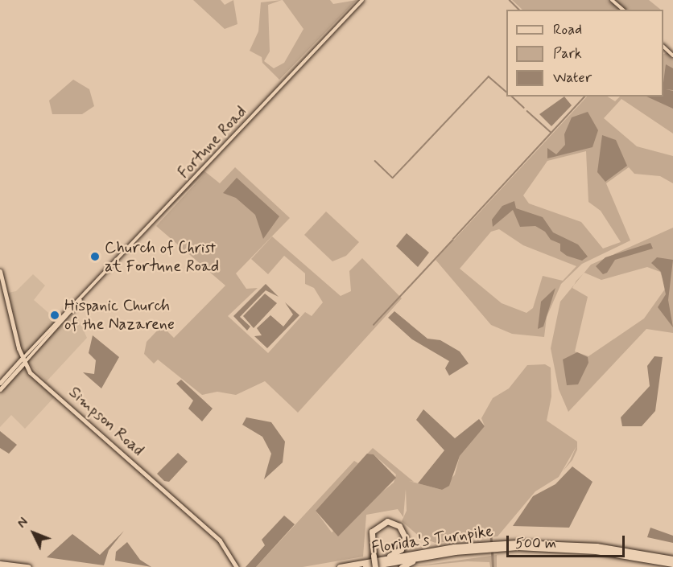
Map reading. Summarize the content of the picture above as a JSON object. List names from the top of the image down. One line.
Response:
{"streets":{"highway":["Florida's Turnpike"],"main road":["Fortune Road","Simpson Road"]},"crossings":[["Fortune Road","Simpson Road"]],"places":["Church of Christ at Fortune Road","Hispanic Church of the Nazarene"],"legend":["Road","Park","Water"],"scale_bar":"500 m","north":"top left"}
